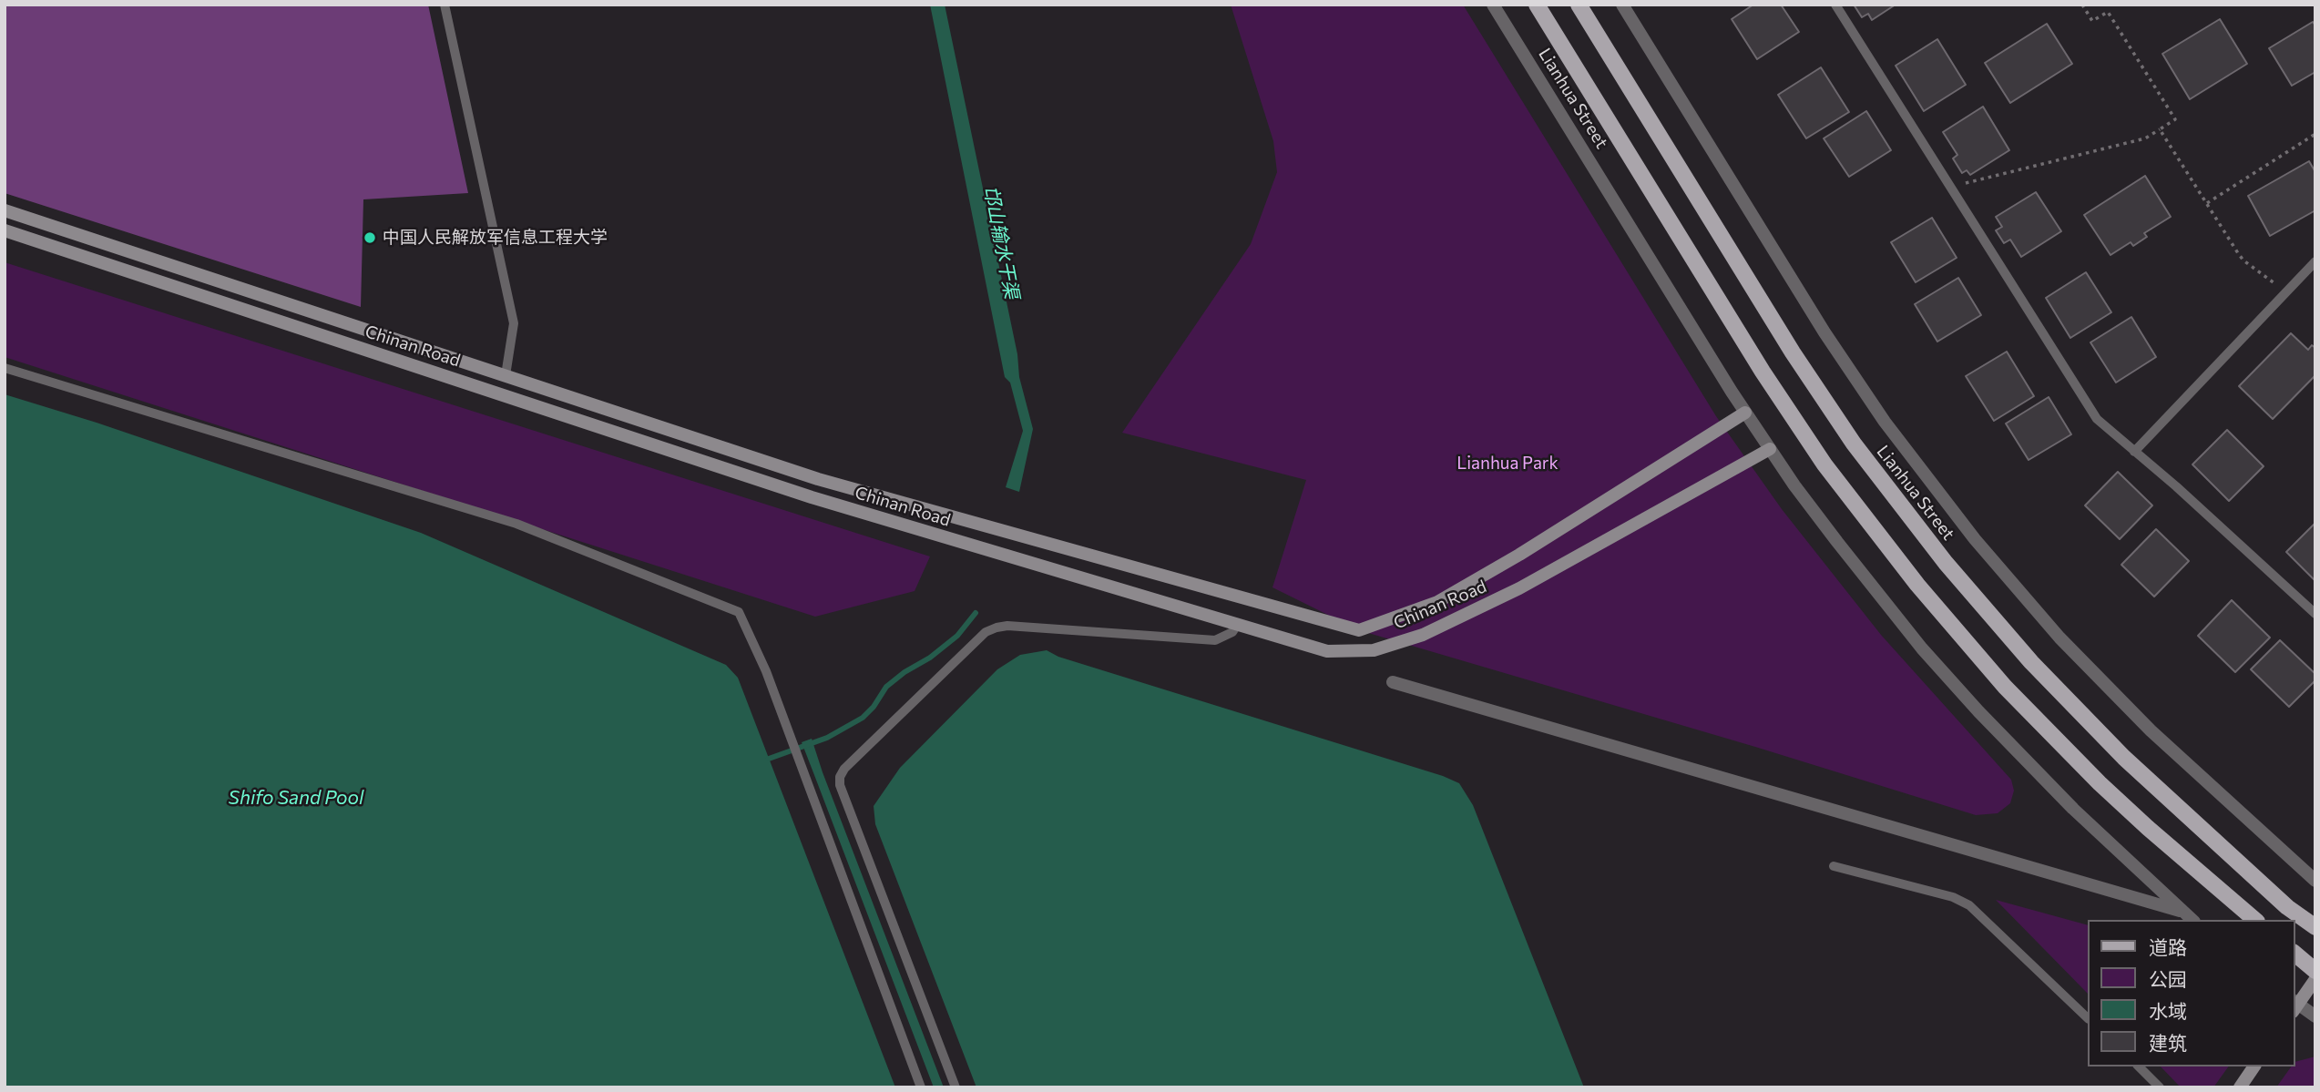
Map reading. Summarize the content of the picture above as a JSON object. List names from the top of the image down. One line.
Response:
{"streets":{"main road":["Lianhua Street"],"street":["Chinan Road"]},"crossings":[["Lianhua Street","Chinan Road"]],"water":["邙山输水干渠","Shifo Sand Pool"],"parks":["Lianhua Park"],"places":["中国人民解放军信息工程大学"],"legend":["道路","公园","水域","建筑"]}
